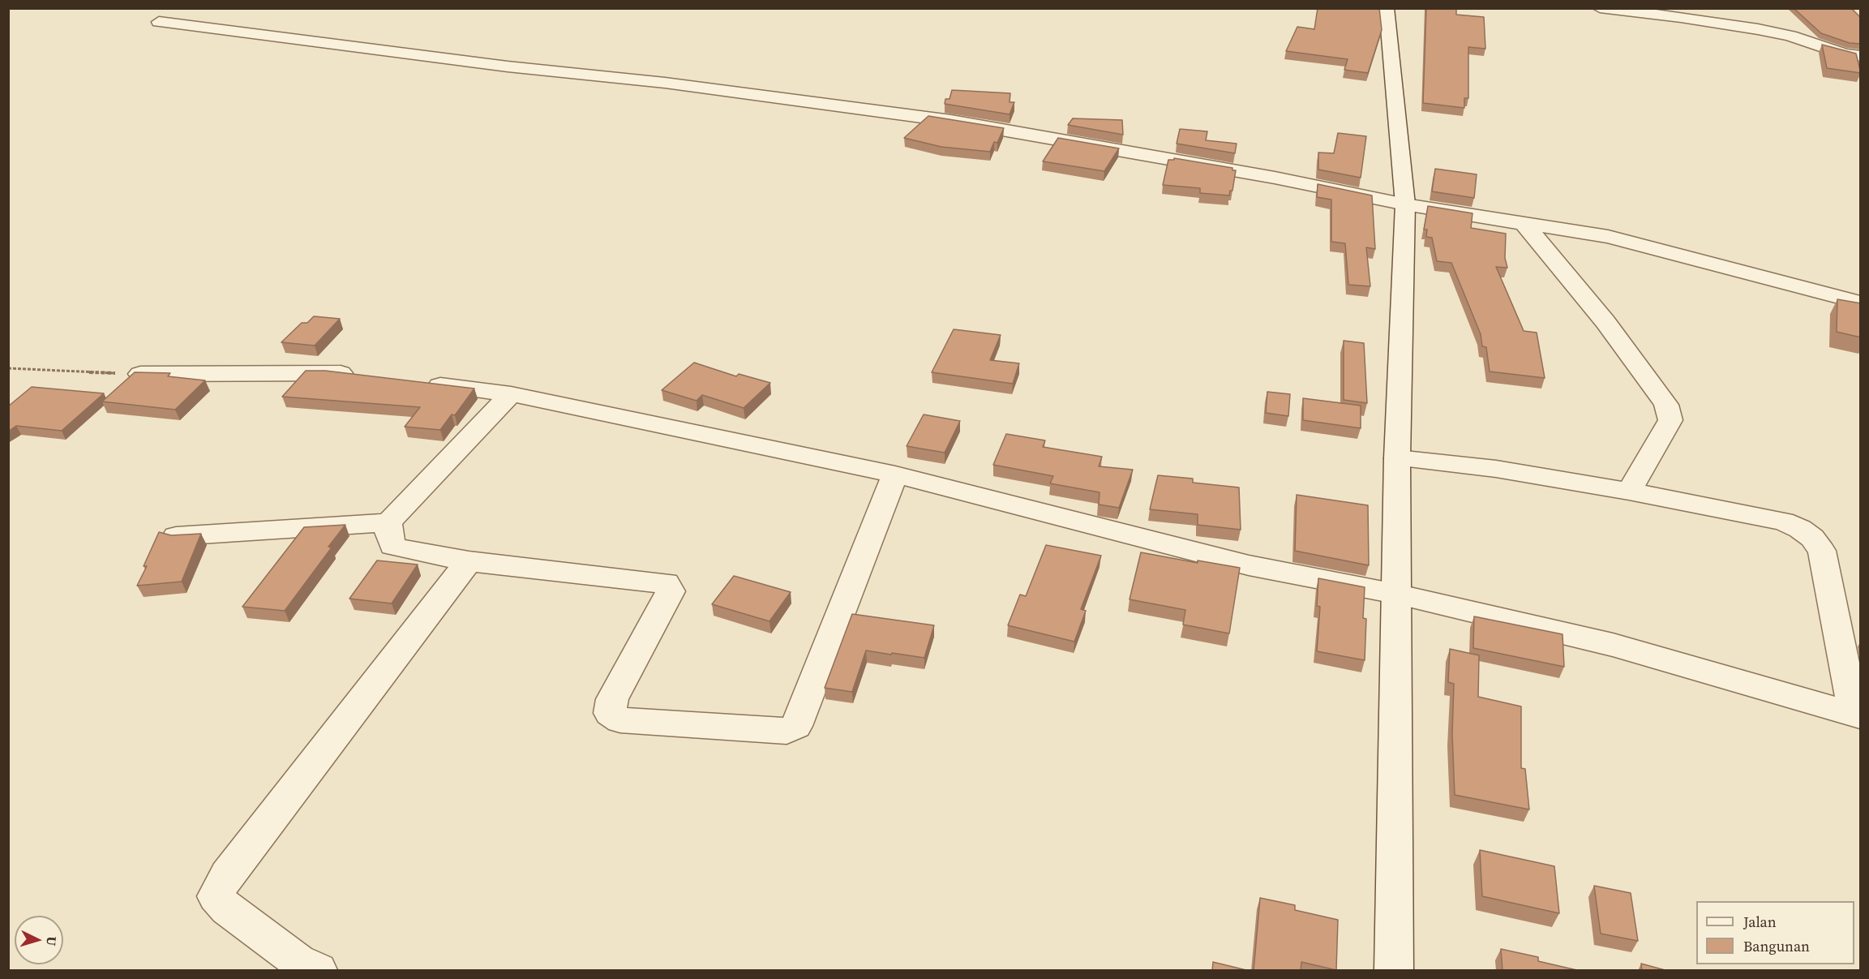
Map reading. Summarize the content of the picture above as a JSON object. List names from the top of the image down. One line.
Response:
{"legend":["Jalan","Bangunan"],"north":"right"}
